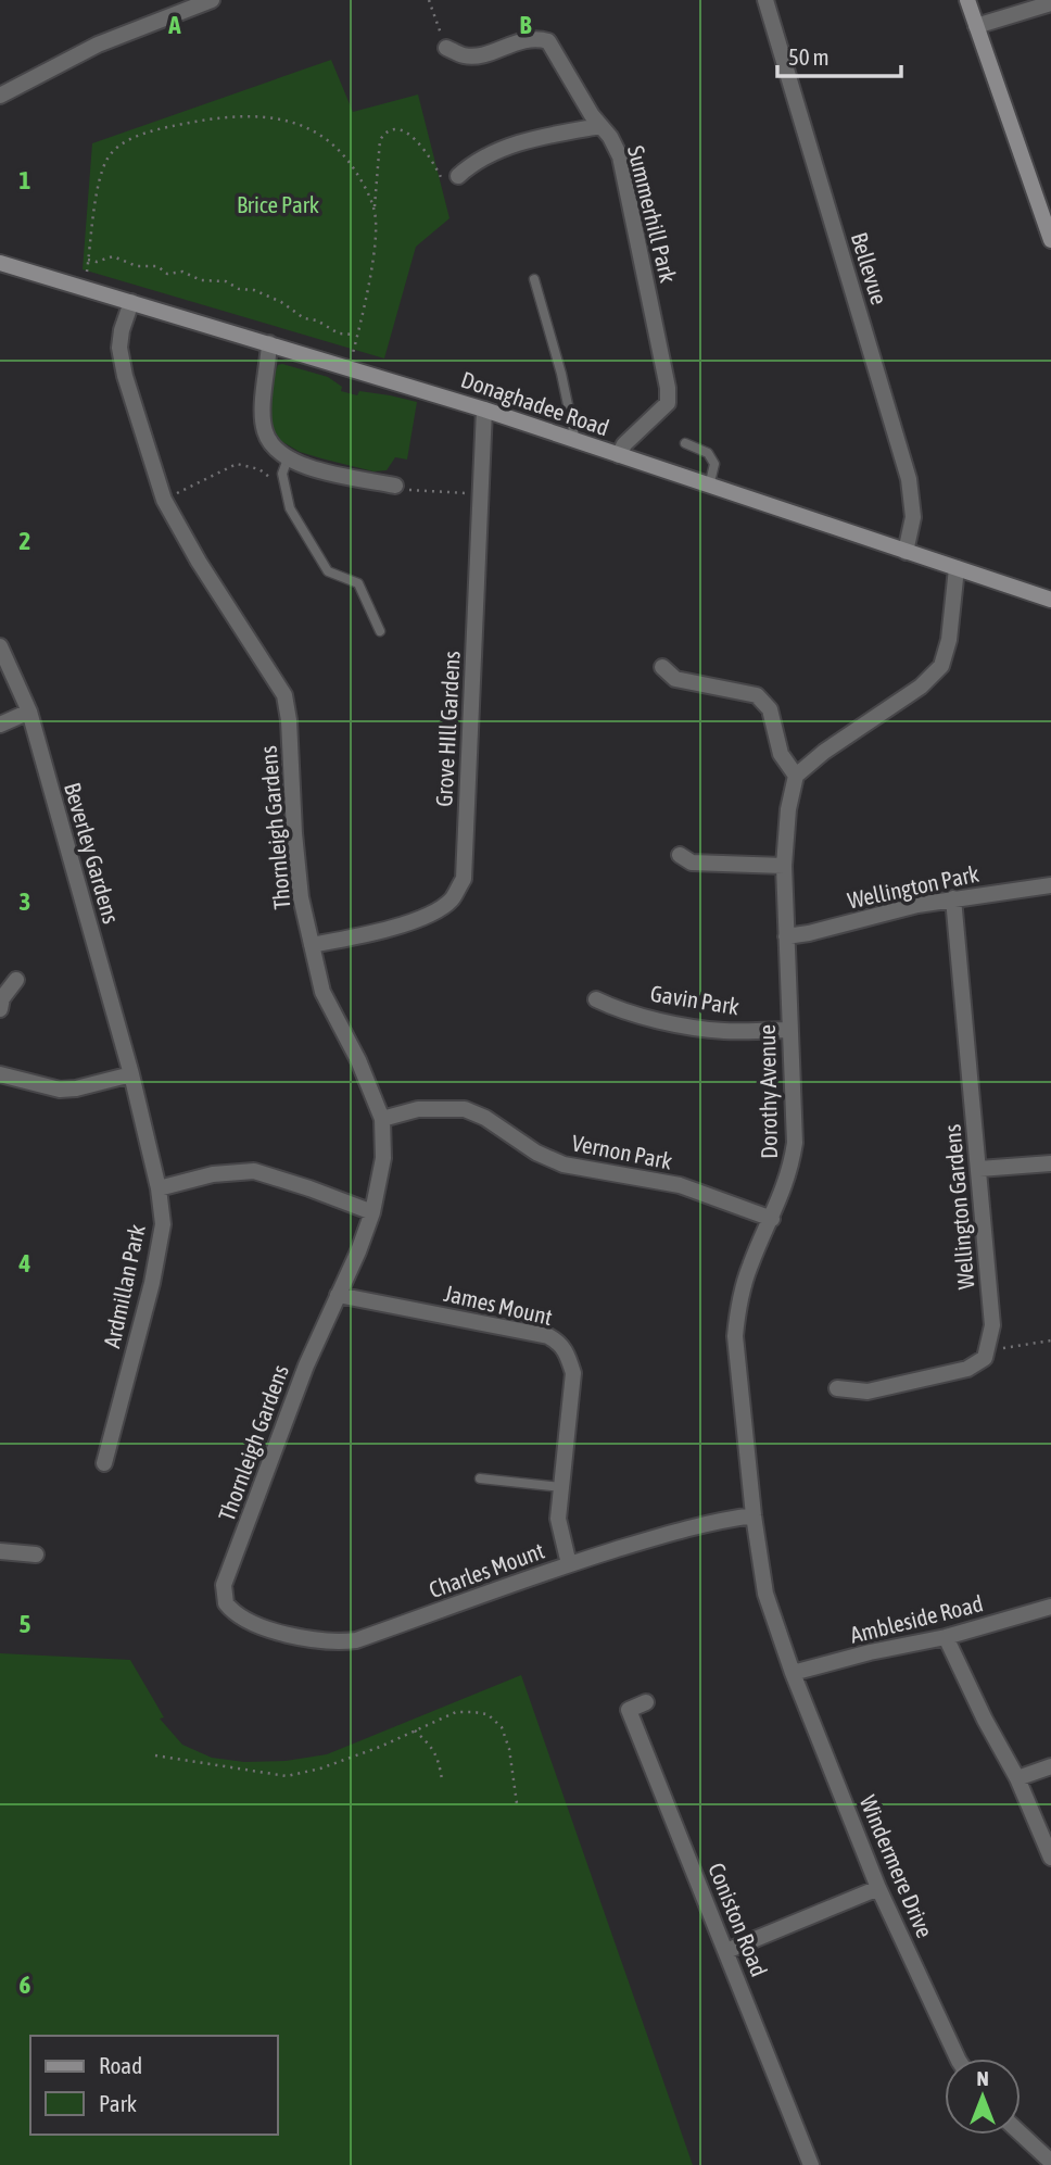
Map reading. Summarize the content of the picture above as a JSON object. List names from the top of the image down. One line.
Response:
{"streets":{"main road":["Donaghadee Road"],"street":["Summerhill Park","Bellevue","Grove HIll Gardens","Thornleigh Gardens","Beverley Gardens","Wellington Park","Gavin Park","Dorothy Avenue","Vernon Park","Wellington Gardens","Ardmillan Park","James Mount","Charles Mount","Ambleside Road","Windermere Drive","Coniston Road"]},"crossings":[["Summerhill Park","Donaghadee Road"],["Bellevue","Donaghadee Road"],["Donaghadee Road","Grove HIll Gardens"],["Donaghadee Road","Thornleigh Gardens"],["Grove HIll Gardens","Thornleigh Gardens"],["Thornleigh Gardens","Vernon Park"],["Thornleigh Gardens","James Mount"],["Thornleigh Gardens","Charles Mount"],["Beverley Gardens","Ardmillan Park"],["Wellington Park","Dorothy Avenue"],["Wellington Park","Wellington Gardens"],["Gavin Park","Dorothy Avenue"],["Dorothy Avenue","Vernon Park"],["Dorothy Avenue","Charles Mount"],["Dorothy Avenue","Ambleside Road"],["Dorothy Avenue","Windermere Drive"],["James Mount","Charles Mount"],["Ambleside Road","Windermere Drive"]],"parks":["Brice Park"],"legend":["Road","Park"],"scale_bar":"50 m","north":"top","grid":{"columns":["A","B"],"rows":["1","2","3","4","5","6"]}}
